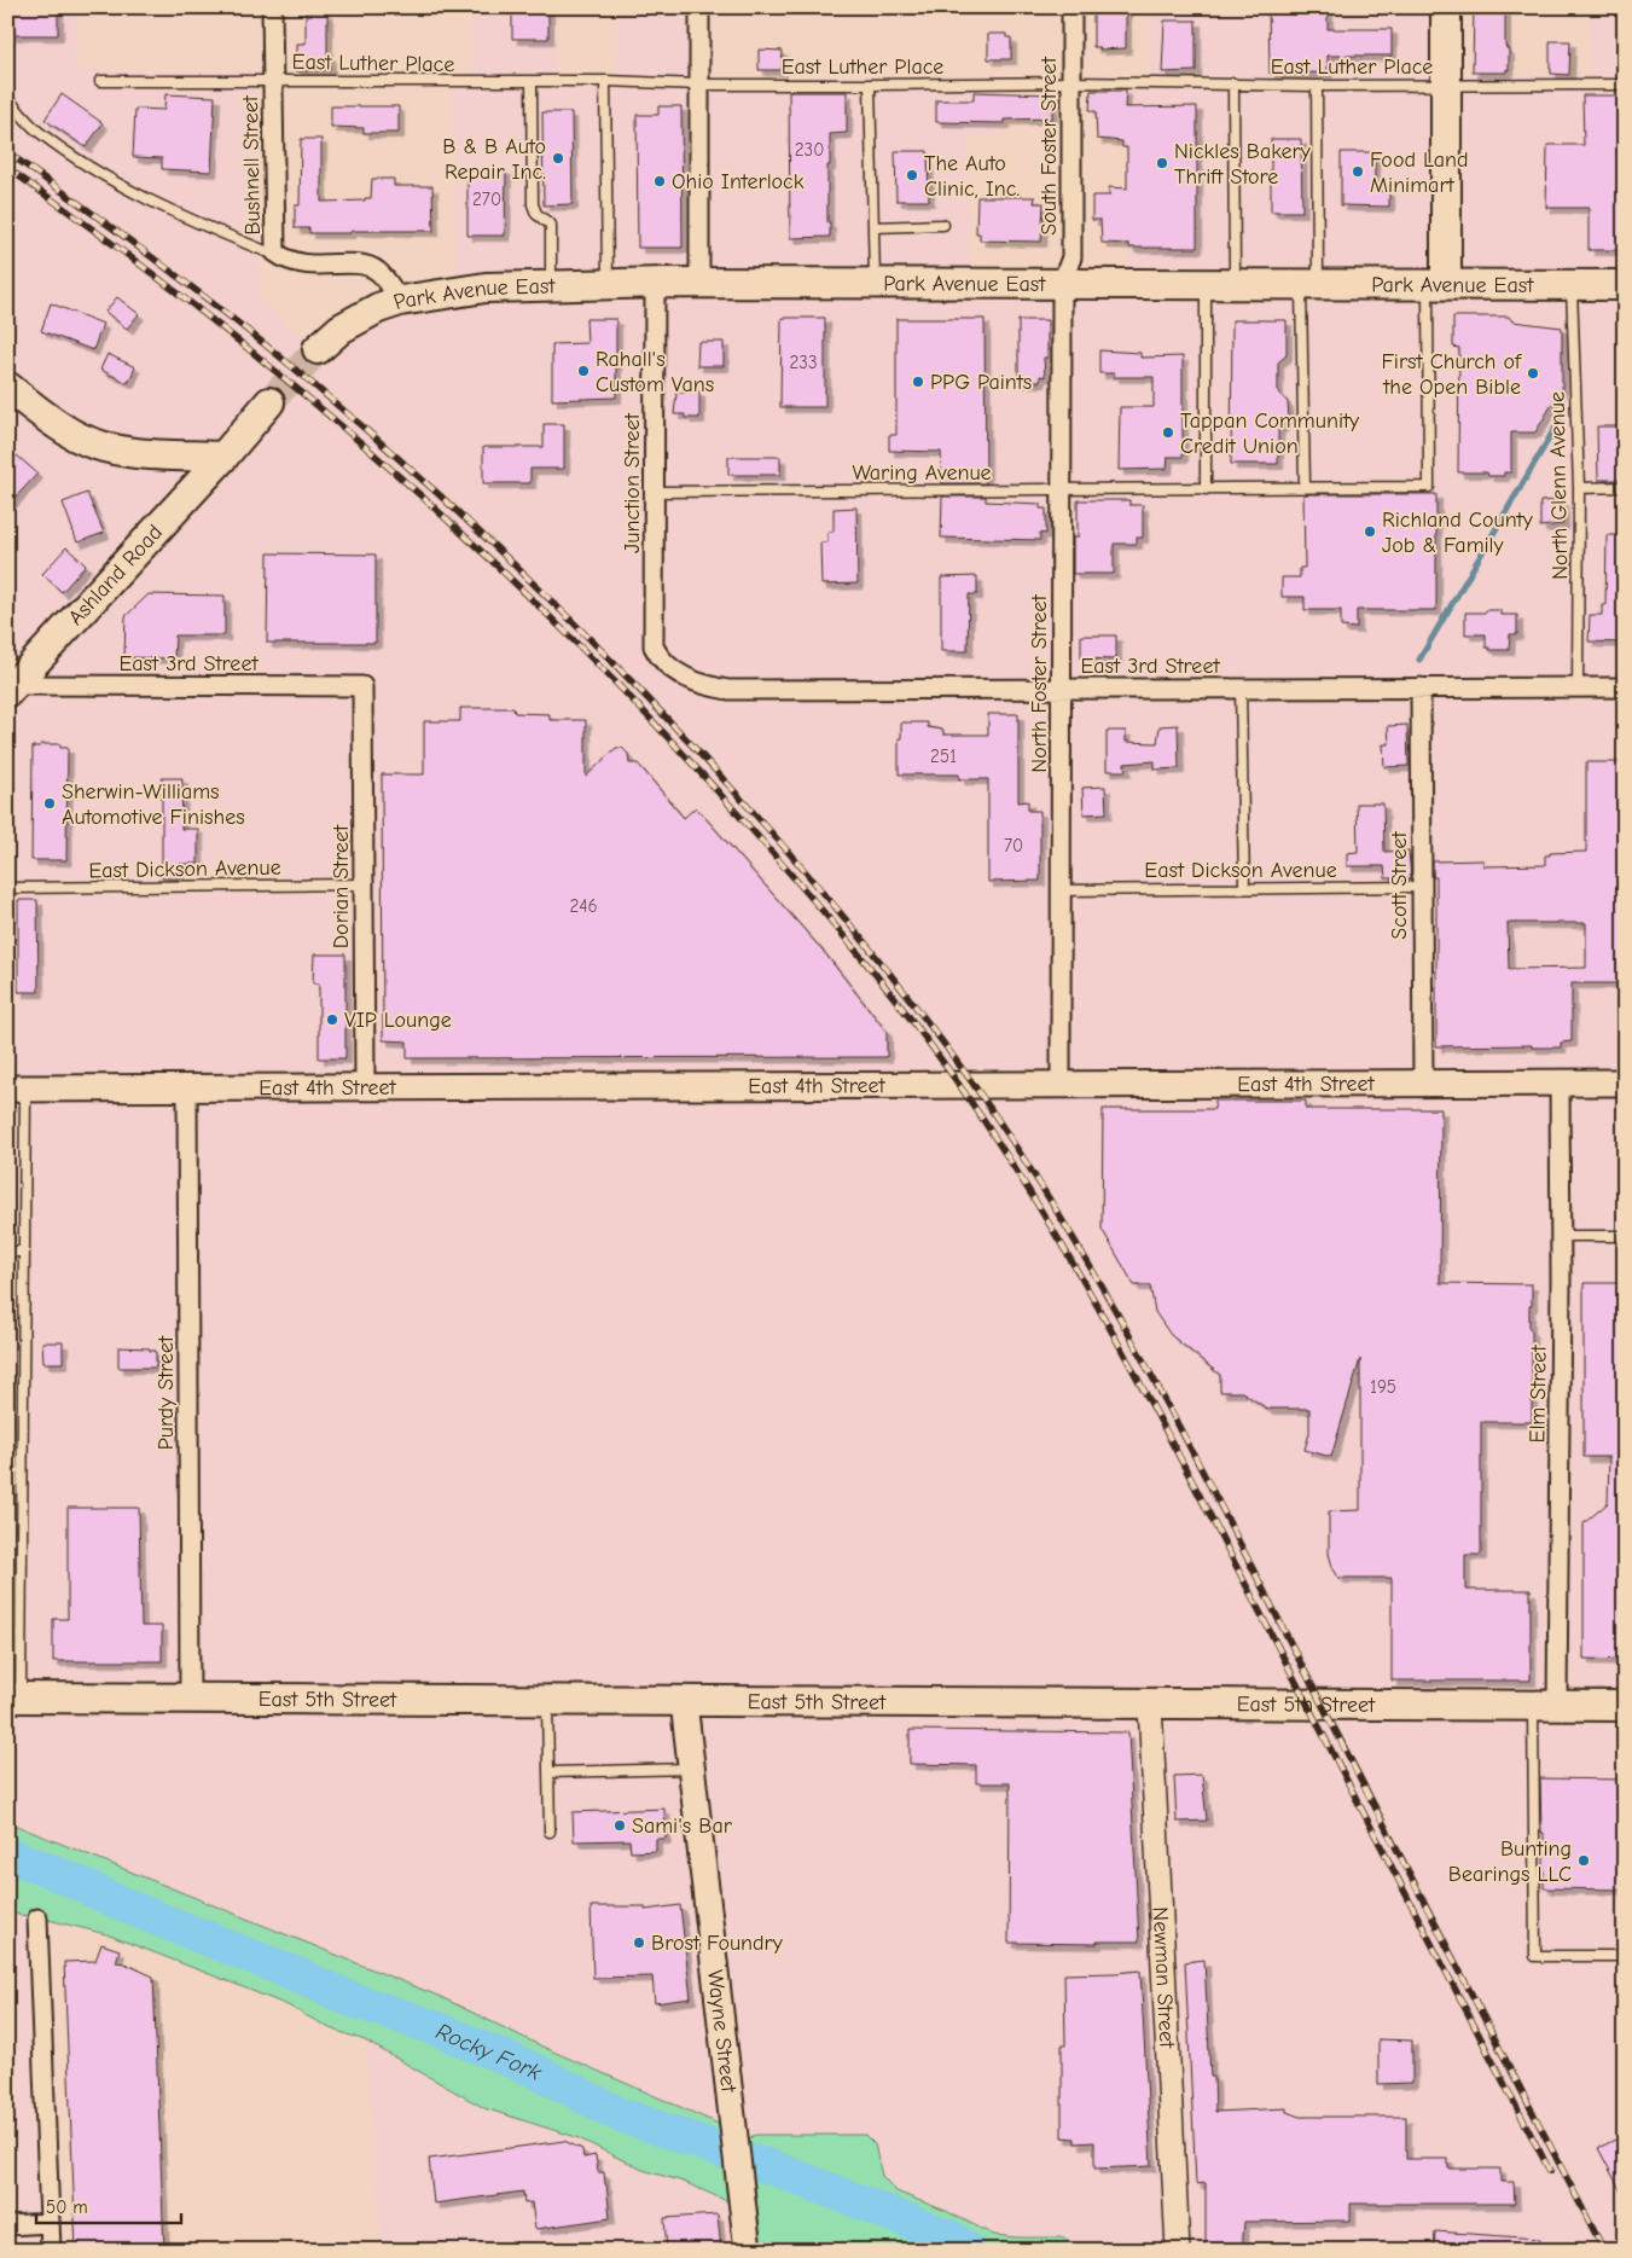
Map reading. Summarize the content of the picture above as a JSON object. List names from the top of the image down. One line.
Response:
{"streets":{"main road":["Park Avenue East","Ashland Road","East 4th Street","East 5th Street","Wayne Street"],"street":["South Foster Street","Bushnell Street","Junction Street","East 3rd Street","North Foster Street","Scott Street","Dorian Street","Purdy Street","Elm Street","Newman Street"],"lane":["East Luther Place","Waring Avenue","North Glenn Avenue","East Dickson Avenue"]},"crossings":[["East Luther Place","South Foster Street"],["East Luther Place","Bushnell Street"],["South Foster Street","Park Avenue East"],["South Foster Street","North Foster Street"],["Bushnell Street","Park Avenue East"],["Park Avenue East","Waring Avenue"],["Park Avenue East","Junction Street"],["Park Avenue East","North Glenn Avenue"],["Park Avenue East","North Foster Street"],["Waring Avenue","Junction Street"],["Waring Avenue","North Foster Street"],["Junction Street","East 3rd Street"],["North Glenn Avenue","East 3rd Street"],["Ashland Road","East 3rd Street"],["East 3rd Street","North Foster Street"],["East 3rd Street","Scott Street"],["East 3rd Street","Dorian Street"],["North Foster Street","East Dickson Avenue"],["North Foster Street","East 4th Street"],["East Dickson Avenue","Scott Street"],["East Dickson Avenue","Dorian Street"],["Scott Street","East 4th Street"],["Dorian Street","East 4th Street"],["East 4th Street","Purdy Street"],["East 4th Street","Elm Street"],["Purdy Street","East 5th Street"],["Elm Street","East 5th Street"],["East 5th Street","Newman Street"],["East 5th Street","Wayne Street"]],"water":["Rocky Fork"],"places":["B & B Auto Repair Inc.","Nickles Bakery Thrift Store","Food Land Minimart","The Auto Clinic, Inc.","Ohio Interlock","Rahall's Custom Vans","First Church of the Open Bible","PPG Paints","Tappan Community Credit Union","Richland County Job & Family","Sherwin-Williams Automotive Finishes","VIP Lounge","Sami's Bar","Bunting Bearings LLC","Brost Foundry"],"house_numbers":["230","270","233","251","70","246","195"],"scale_bar":"50 m"}
